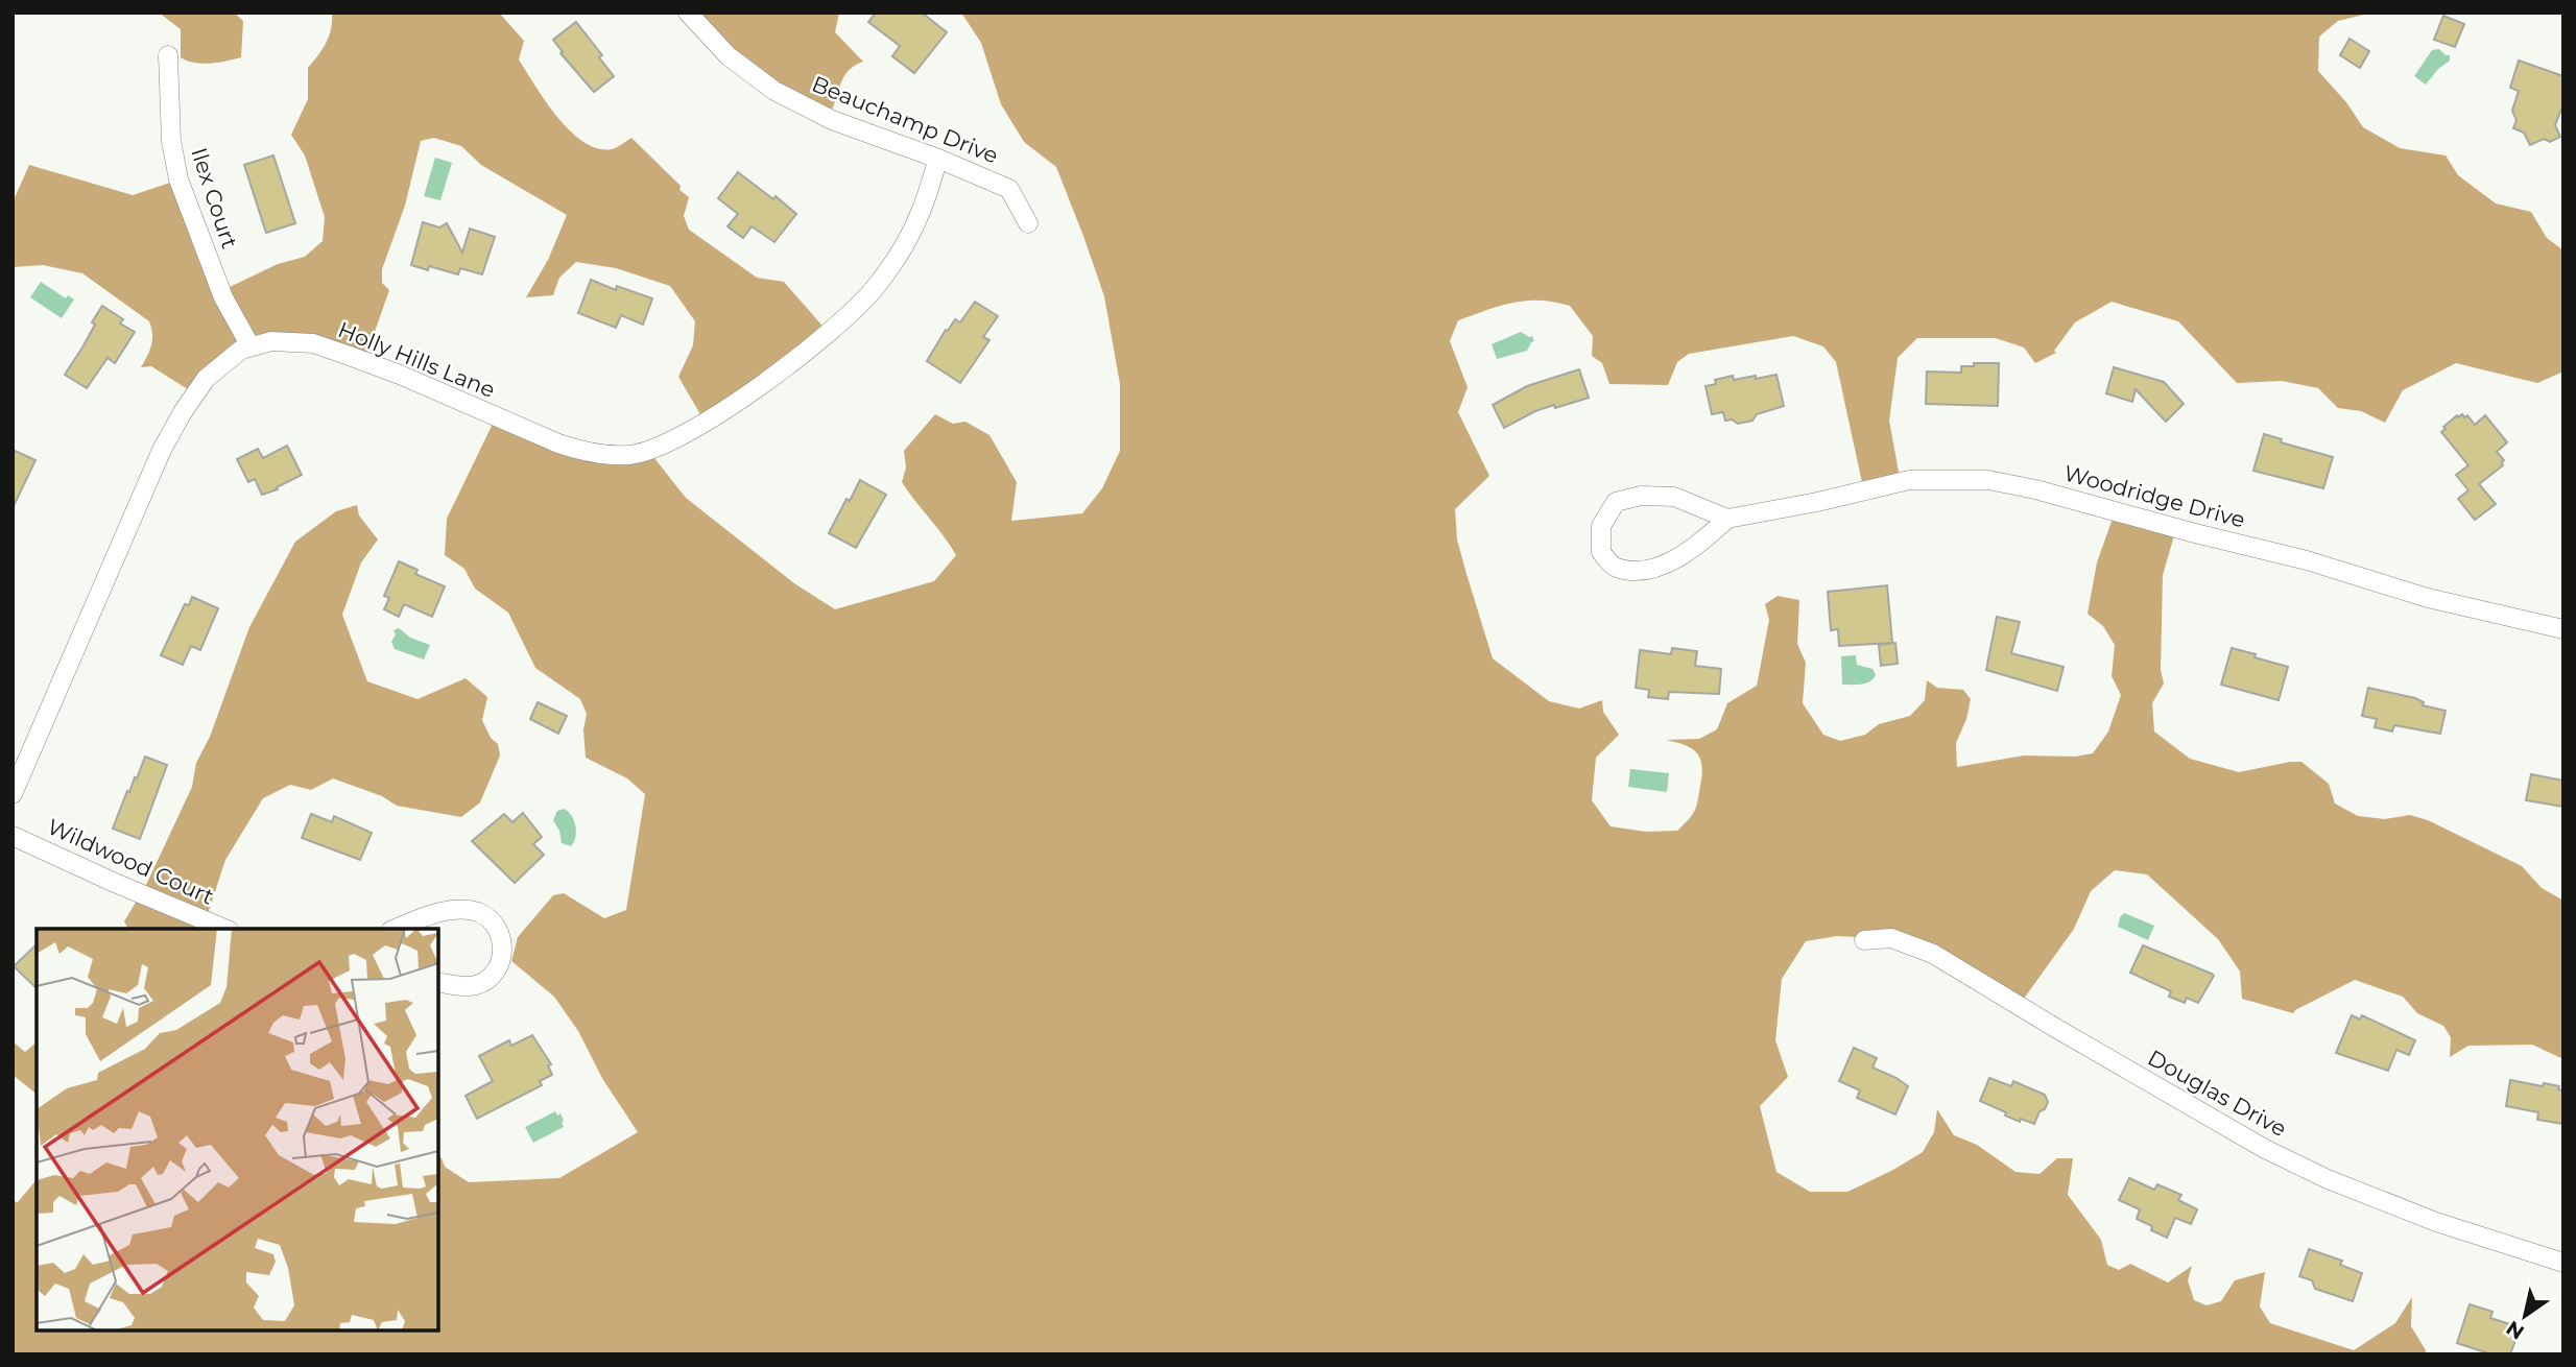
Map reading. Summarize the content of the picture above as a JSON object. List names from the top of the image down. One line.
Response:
{"streets":{"street":["Beauchamp Drive","Ilex Court","Holly Hills Lane","Woodridge Drive","Wildwood Court","Douglas Drive"]},"crossings":[["Beauchamp Drive","Holly Hills Lane"],["Ilex Court","Holly Hills Lane"]],"north":"bottom left"}
